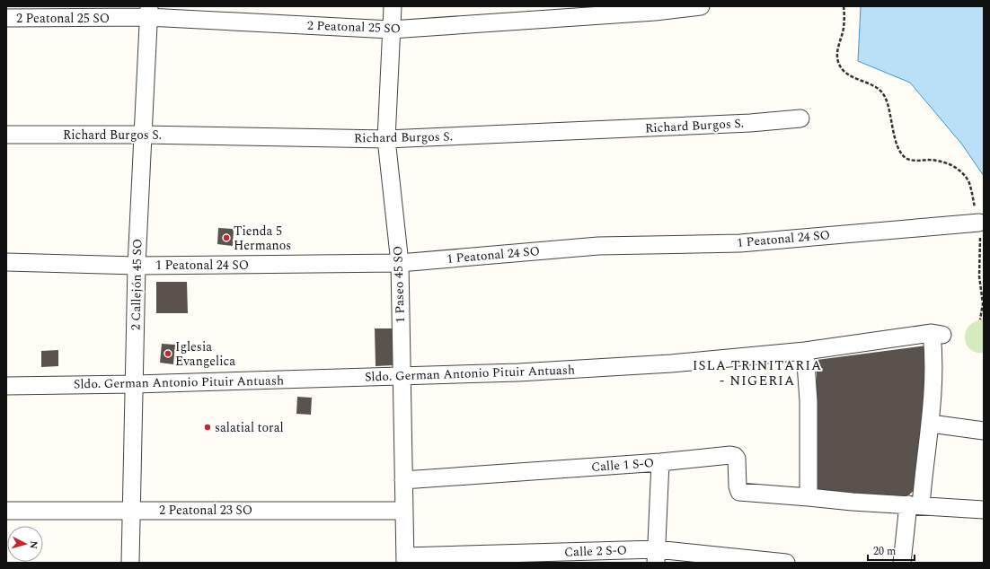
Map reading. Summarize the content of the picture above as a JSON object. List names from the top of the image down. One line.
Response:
{"streets":{"street":["2 Peatonal 25 SO","Richard Burgos S.","1 Peatonal 24 SO","2 Callejón 45 SO","1 Paseo 45 SO","Sldo. German Antonio Pituir Antuash","Calle 1 S-O","2 Peatonal 23 SO","Calle 2 S-O"]},"crossings":[["2 Peatonal 25 SO","2 Callejón 45 SO"],["2 Peatonal 25 SO","1 Paseo 45 SO"],["Richard Burgos S.","2 Callejón 45 SO"],["Richard Burgos S.","1 Paseo 45 SO"],["1 Peatonal 24 SO","2 Callejón 45 SO"],["1 Peatonal 24 SO","1 Paseo 45 SO"],["2 Callejón 45 SO","Sldo. German Antonio Pituir Antuash"],["2 Callejón 45 SO","2 Peatonal 23 SO"],["1 Paseo 45 SO","Sldo. German Antonio Pituir Antuash"],["1 Paseo 45 SO","Calle 1 S-O"],["1 Paseo 45 SO","2 Peatonal 23 SO"],["1 Paseo 45 SO","Calle 2 S-O"]],"districts":["ISLA TRINITARIA - NIGERIA"],"places":["Tienda 5 Hermanos","Iglesia Evangelica","salatial toral"],"scale_bar":"20 m","north":"right"}
